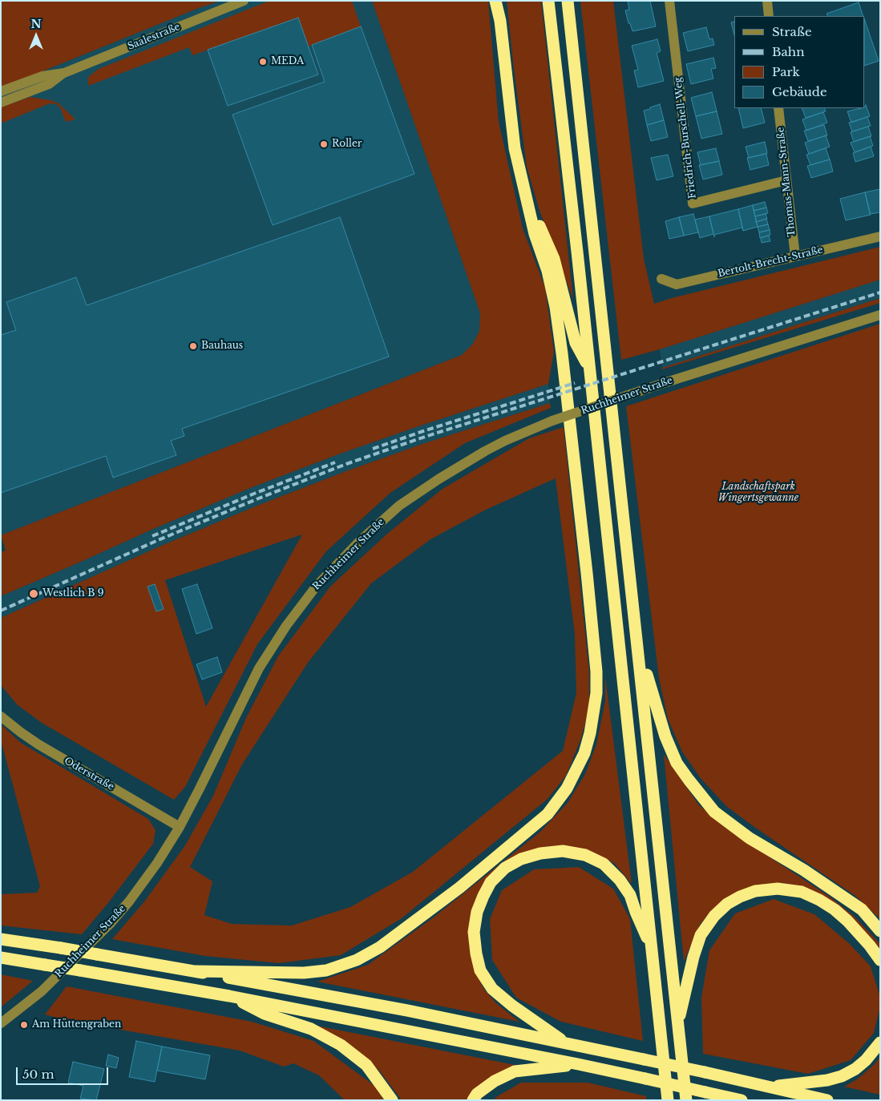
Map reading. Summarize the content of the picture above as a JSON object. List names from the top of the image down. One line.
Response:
{"streets":{"street":["Saalestraße","Friedrich-Burschell-Weg","Thomas-Mann-Straße","Bertolt-Brecht-Straße","Ruchheimer Straße","Oderstraße"]},"crossings":[["Friedrich-Burschell-Weg","Thomas-Mann-Straße"],["Thomas-Mann-Straße","Bertolt-Brecht-Straße"],["Ruchheimer Straße","Oderstraße"]],"parks":["Landschaftspark Wingertsgewanne"],"places":["MEDA","Roller","Bauhaus","Westlich B 9","Am Hüttengraben"],"legend":["Straße","Bahn","Park","Gebäude"],"scale_bar":"50 m","north":"top"}
